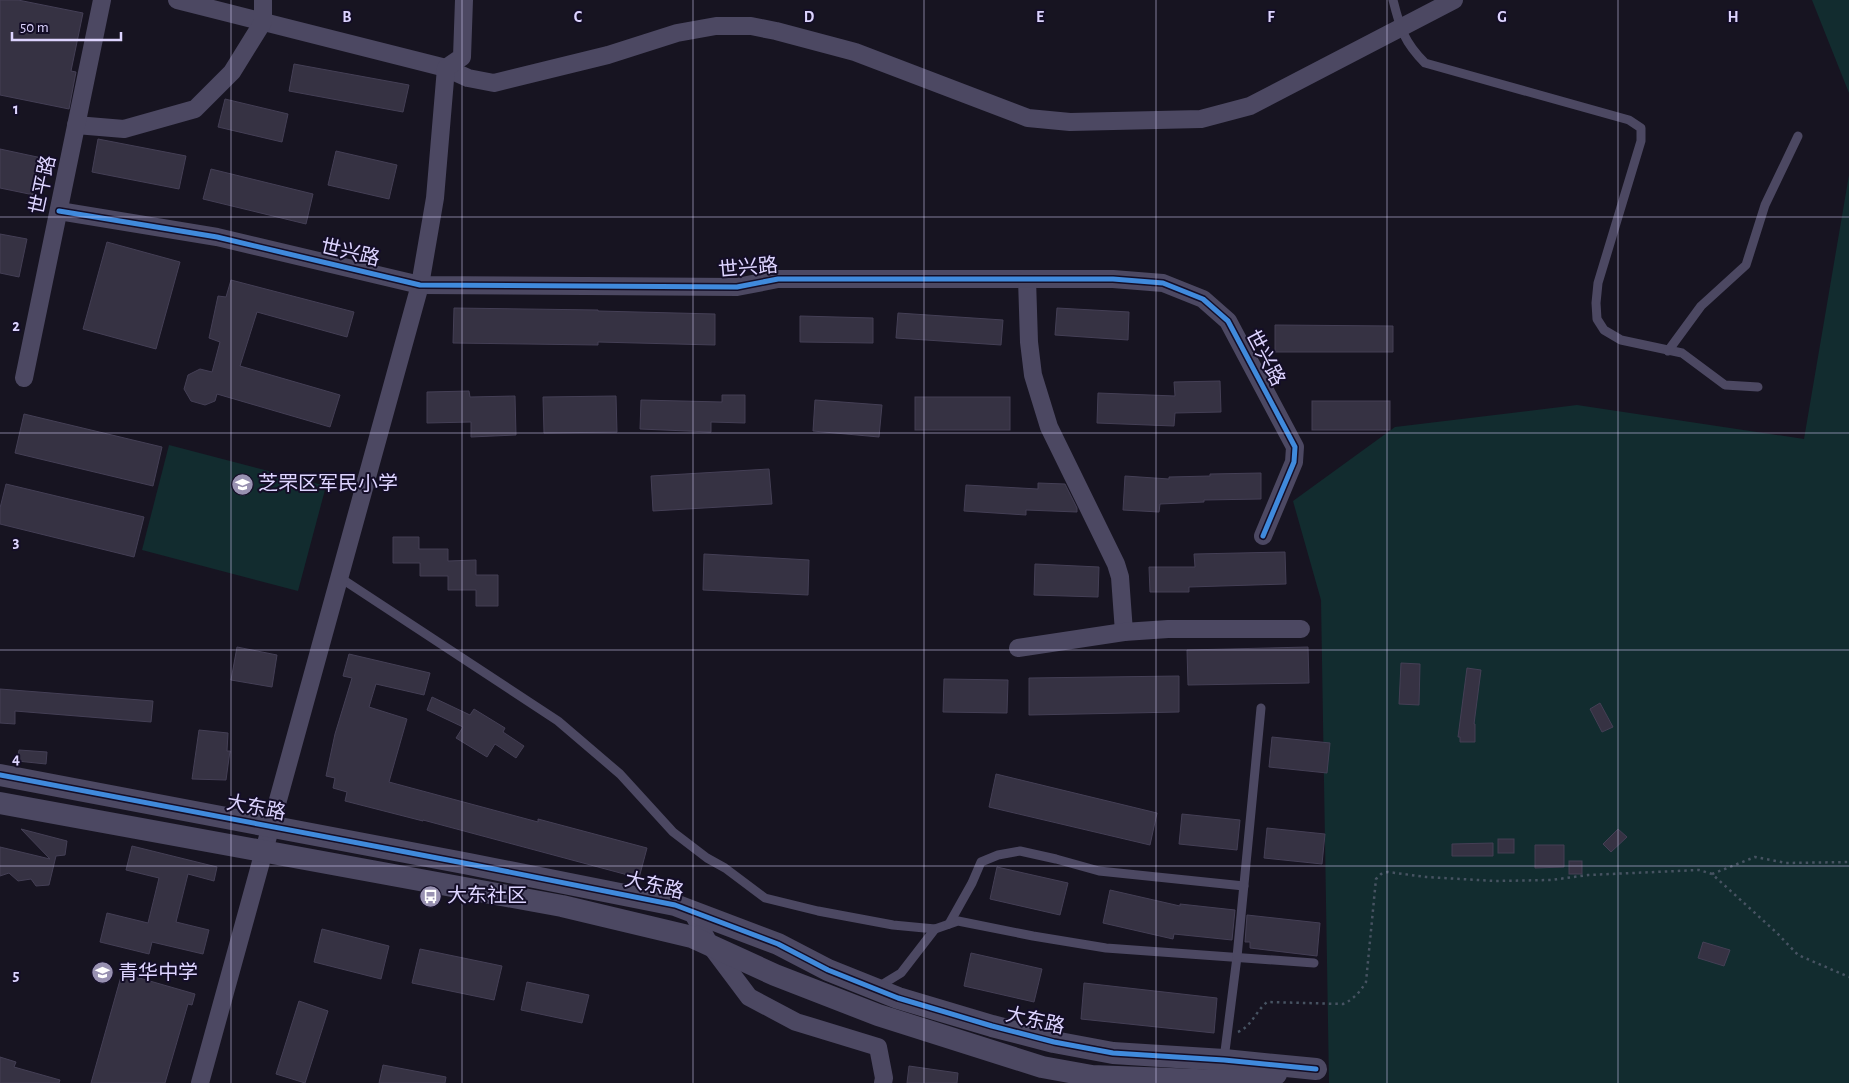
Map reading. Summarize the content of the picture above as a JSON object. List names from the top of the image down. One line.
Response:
{"streets":{"street":["世平路","世兴路","大东路"]},"crossings":[["世平路","世兴路"]],"places":{"school or university":["芝罘区军民小学","青华中学"],"bus stop":["大东社区"]},"scale_bar":"50 m","grid":{"columns":["B","C","D","E","F","G","H"],"rows":["1","2","3","4","5"]}}
